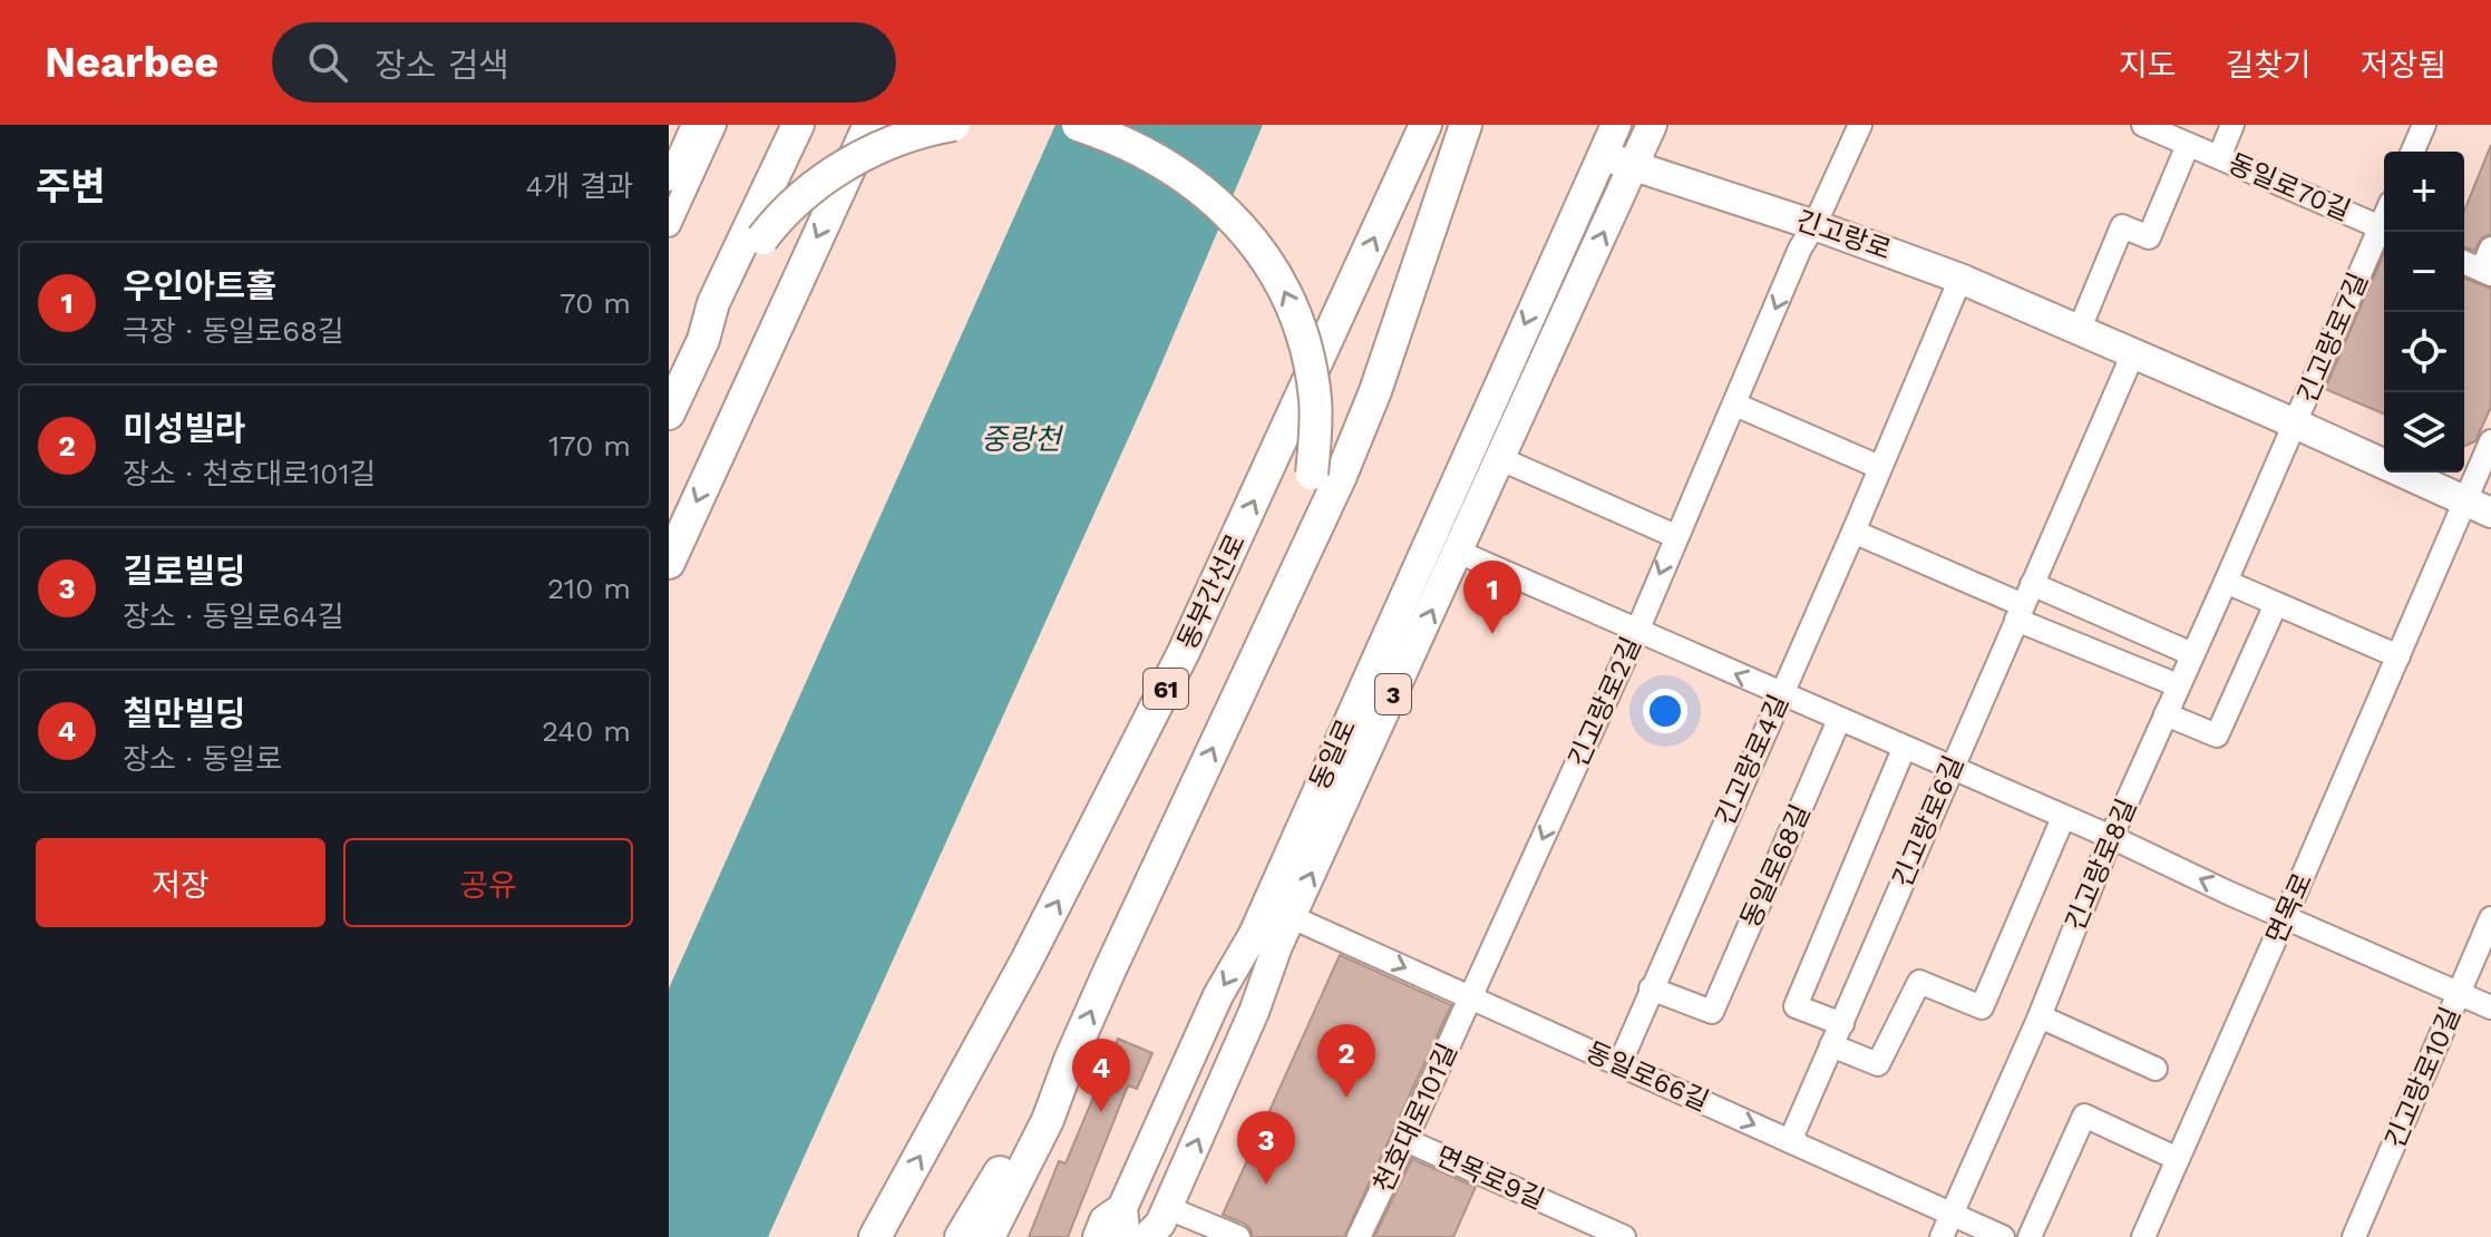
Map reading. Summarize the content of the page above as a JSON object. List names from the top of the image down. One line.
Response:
{"streets":{"highway":["동부간선로","61"],"main road":["긴고랑로","3","동일로"],"street":["동일로70길","긴고랑로7길","긴고랑로2길","긴고랑로4길","긴고랑로6길","긴고랑로8길","동일로68길","면목로","동일로66길","긴고랑로10길","천호대로101길","면목로9길"]},"crossings":[["긴고랑로","긴고랑로7길"],["긴고랑로","긴고랑로2길"],["긴고랑로","동일로"],["긴고랑로","긴고랑로4길"],["긴고랑로","긴고랑로6길"],["긴고랑로","긴고랑로8길"],["긴고랑로","면목로"],["긴고랑로7길","긴고랑로8길"],["긴고랑로2길","동일로66길"],["긴고랑로2길","천호대로101길"],["동일로","동일로66길"],["긴고랑로4길","동일로68길"],["긴고랑로4길","동일로66길"],["긴고랑로6길","동일로66길"],["긴고랑로8길","동일로66길"],["동일로66길","천호대로101길"],["천호대로101길","면목로9길"]],"one_way":["긴고랑로2길","동일로66길"],"water":["중랑천"],"page":{"header":"Nearbee","search":"장소 검색","nav":["지도","길찾기","저장됨"],"heading":["주변","4개 결과"],"map_buttons":["+","−"],"list":[{"mark":"1","name":"우인아트홀","note":"극장 · 동일로68길","value":"70 m"},{"mark":"2","name":"미성빌라","note":"장소 · 천호대로101길","value":"170 m"},{"mark":"3","name":"길로빌딩","note":"장소 · 동일로64길","value":"210 m"},{"mark":"4","name":"칠만빌딩","note":"장소 · 동일로","value":"240 m"}],"pins":["1","2","4","3"],"buttons":["저장","공유"]}}
